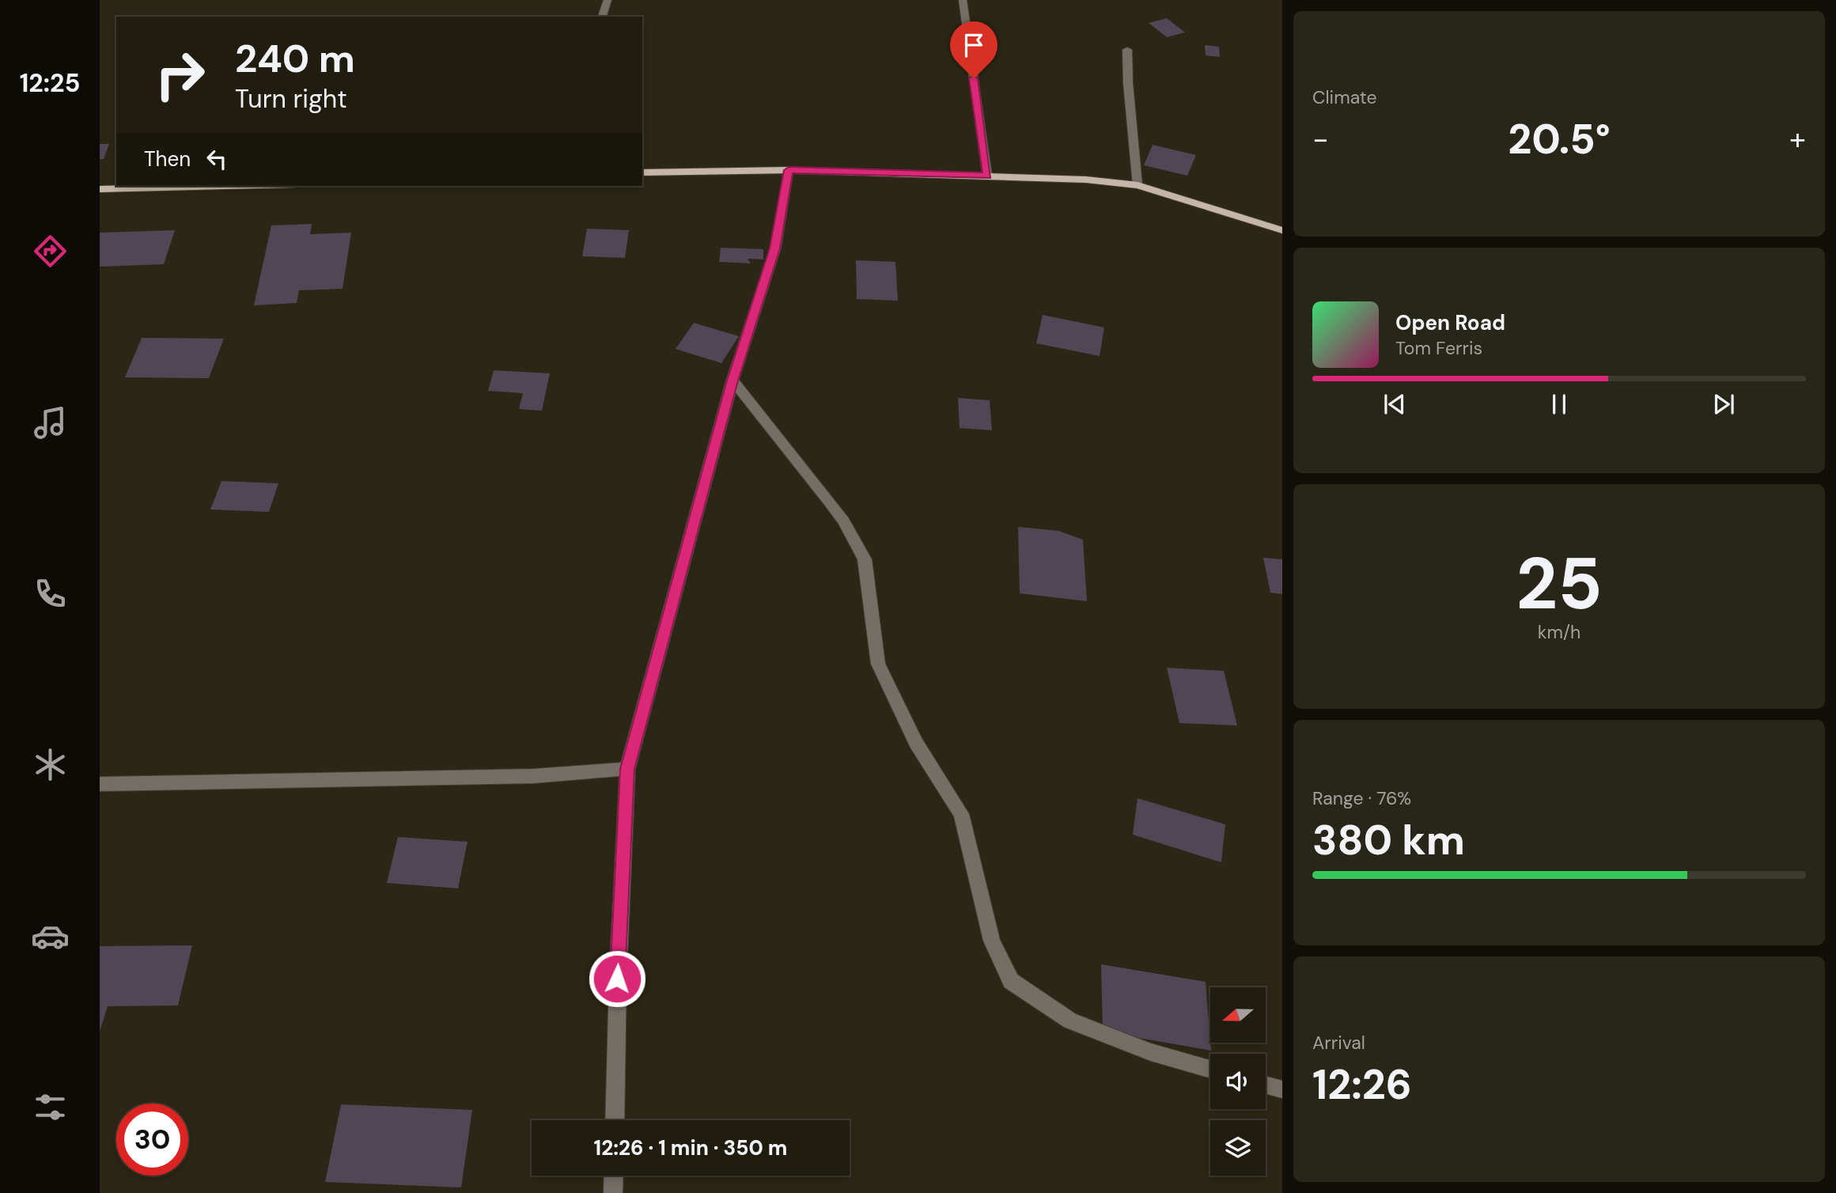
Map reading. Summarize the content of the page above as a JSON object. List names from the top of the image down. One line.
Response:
{"north":"left","page":{"tabs":"12:25","tile":["Climate",["25","km/h"],["Range · 76%","380 km"],["Arrival","12:26"]],"turn":["240 m","Turn right"],"heat":["−","20.5°","+"],"then":"Then","song":["Open Road","Tom Ferris"],"limit":"30","trip":"12:26 · 1 min · 350 m"}}
